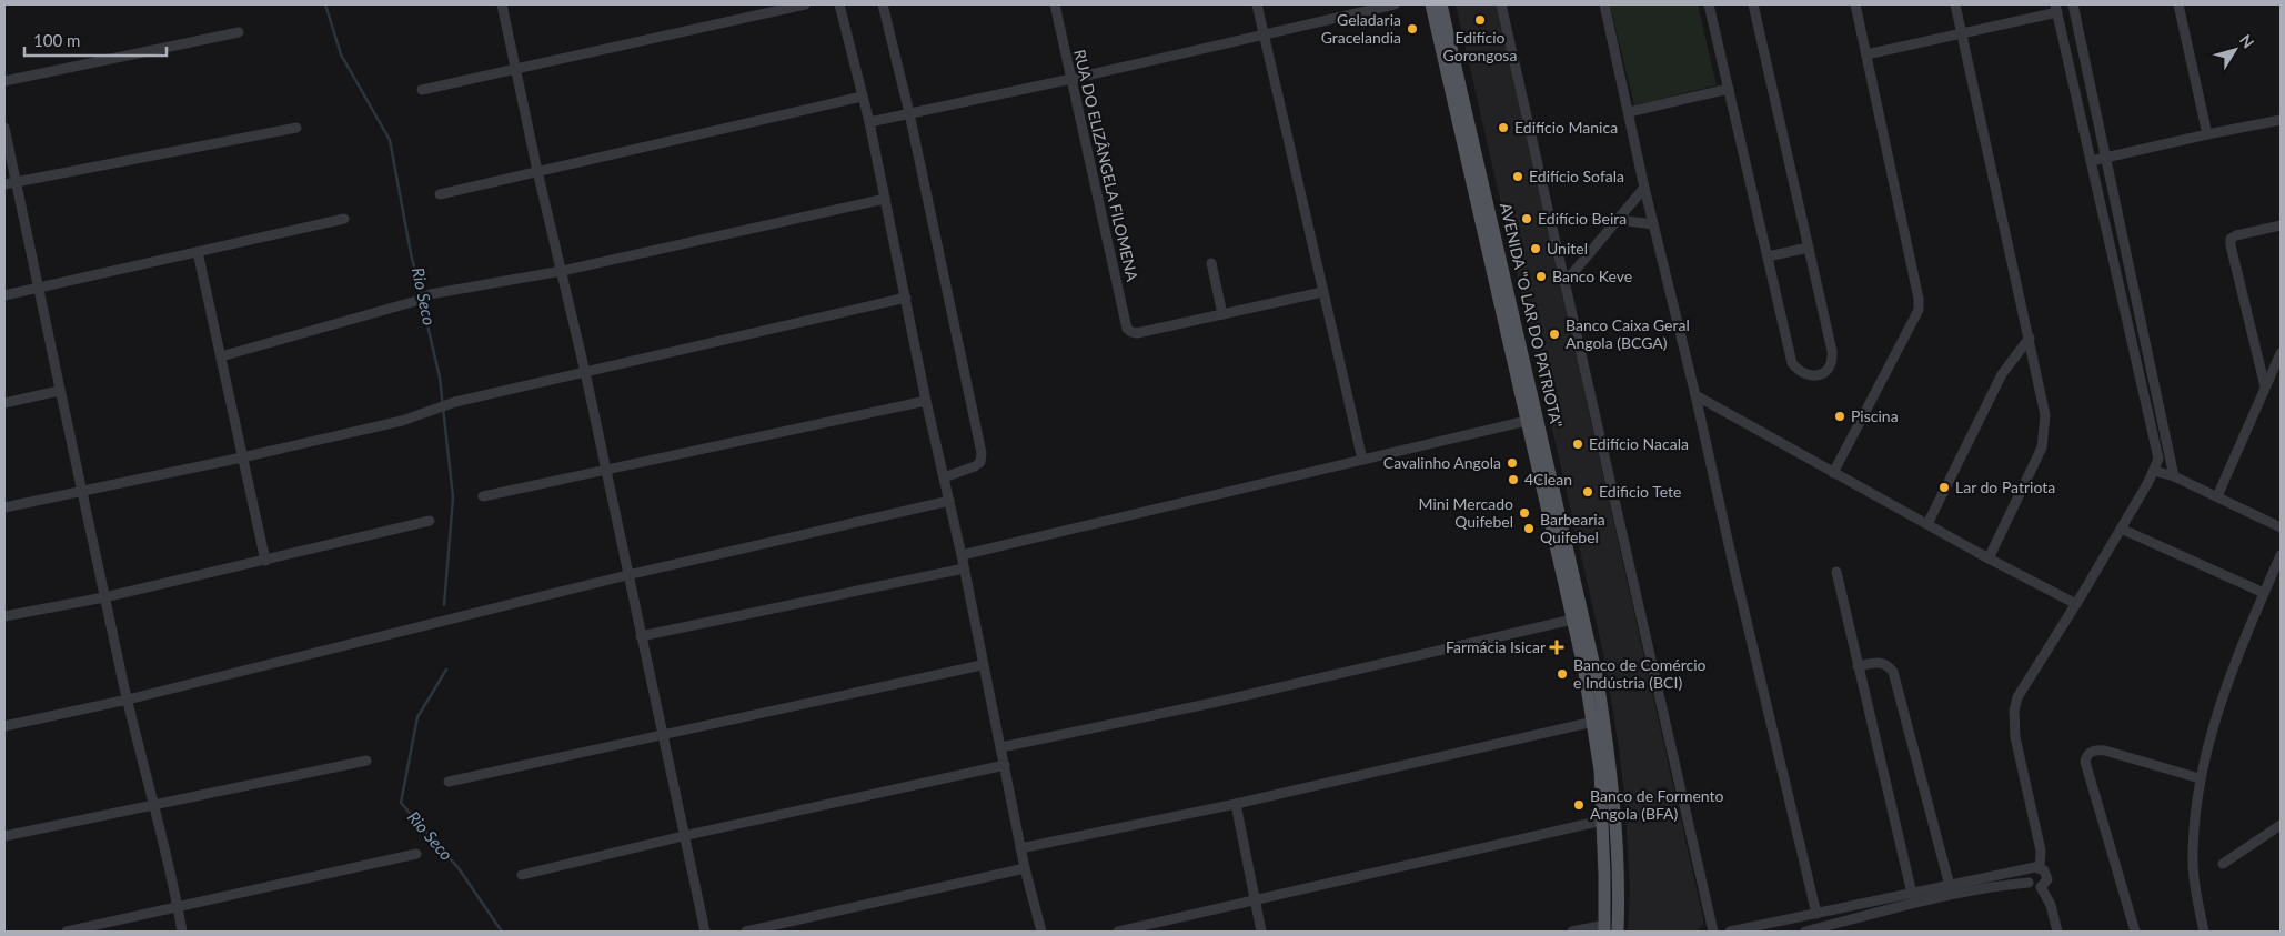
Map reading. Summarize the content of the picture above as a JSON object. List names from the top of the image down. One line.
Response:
{"streets":{"main road":["AVENIDA \"O LAR DO PATRIOTA\""],"street":["RUA DO ELIZÂNGELA FILOMENA"]},"water":["Rio Seco"],"places":{"other":["Edifício Gorongosa","Geladaria Gracelandia","Edifício Manica","Edifício Sofala","Edifício Beira","Unitel","Banco Keve","Banco Caixa Geral Angola (BCGA)","Piscina","Edifício Nacala","Cavalinho Angola","4Clean","Lar do Patriota","Edificio Tete","Mini Mercado Quifebel","Barbearia Quifebel","Banco de Comércio e Indústria (BCI)","Banco de Formento Angola (BFA)"],"health":["Farmácia Isicar"]},"scale_bar":"100 m","north":"top right"}
